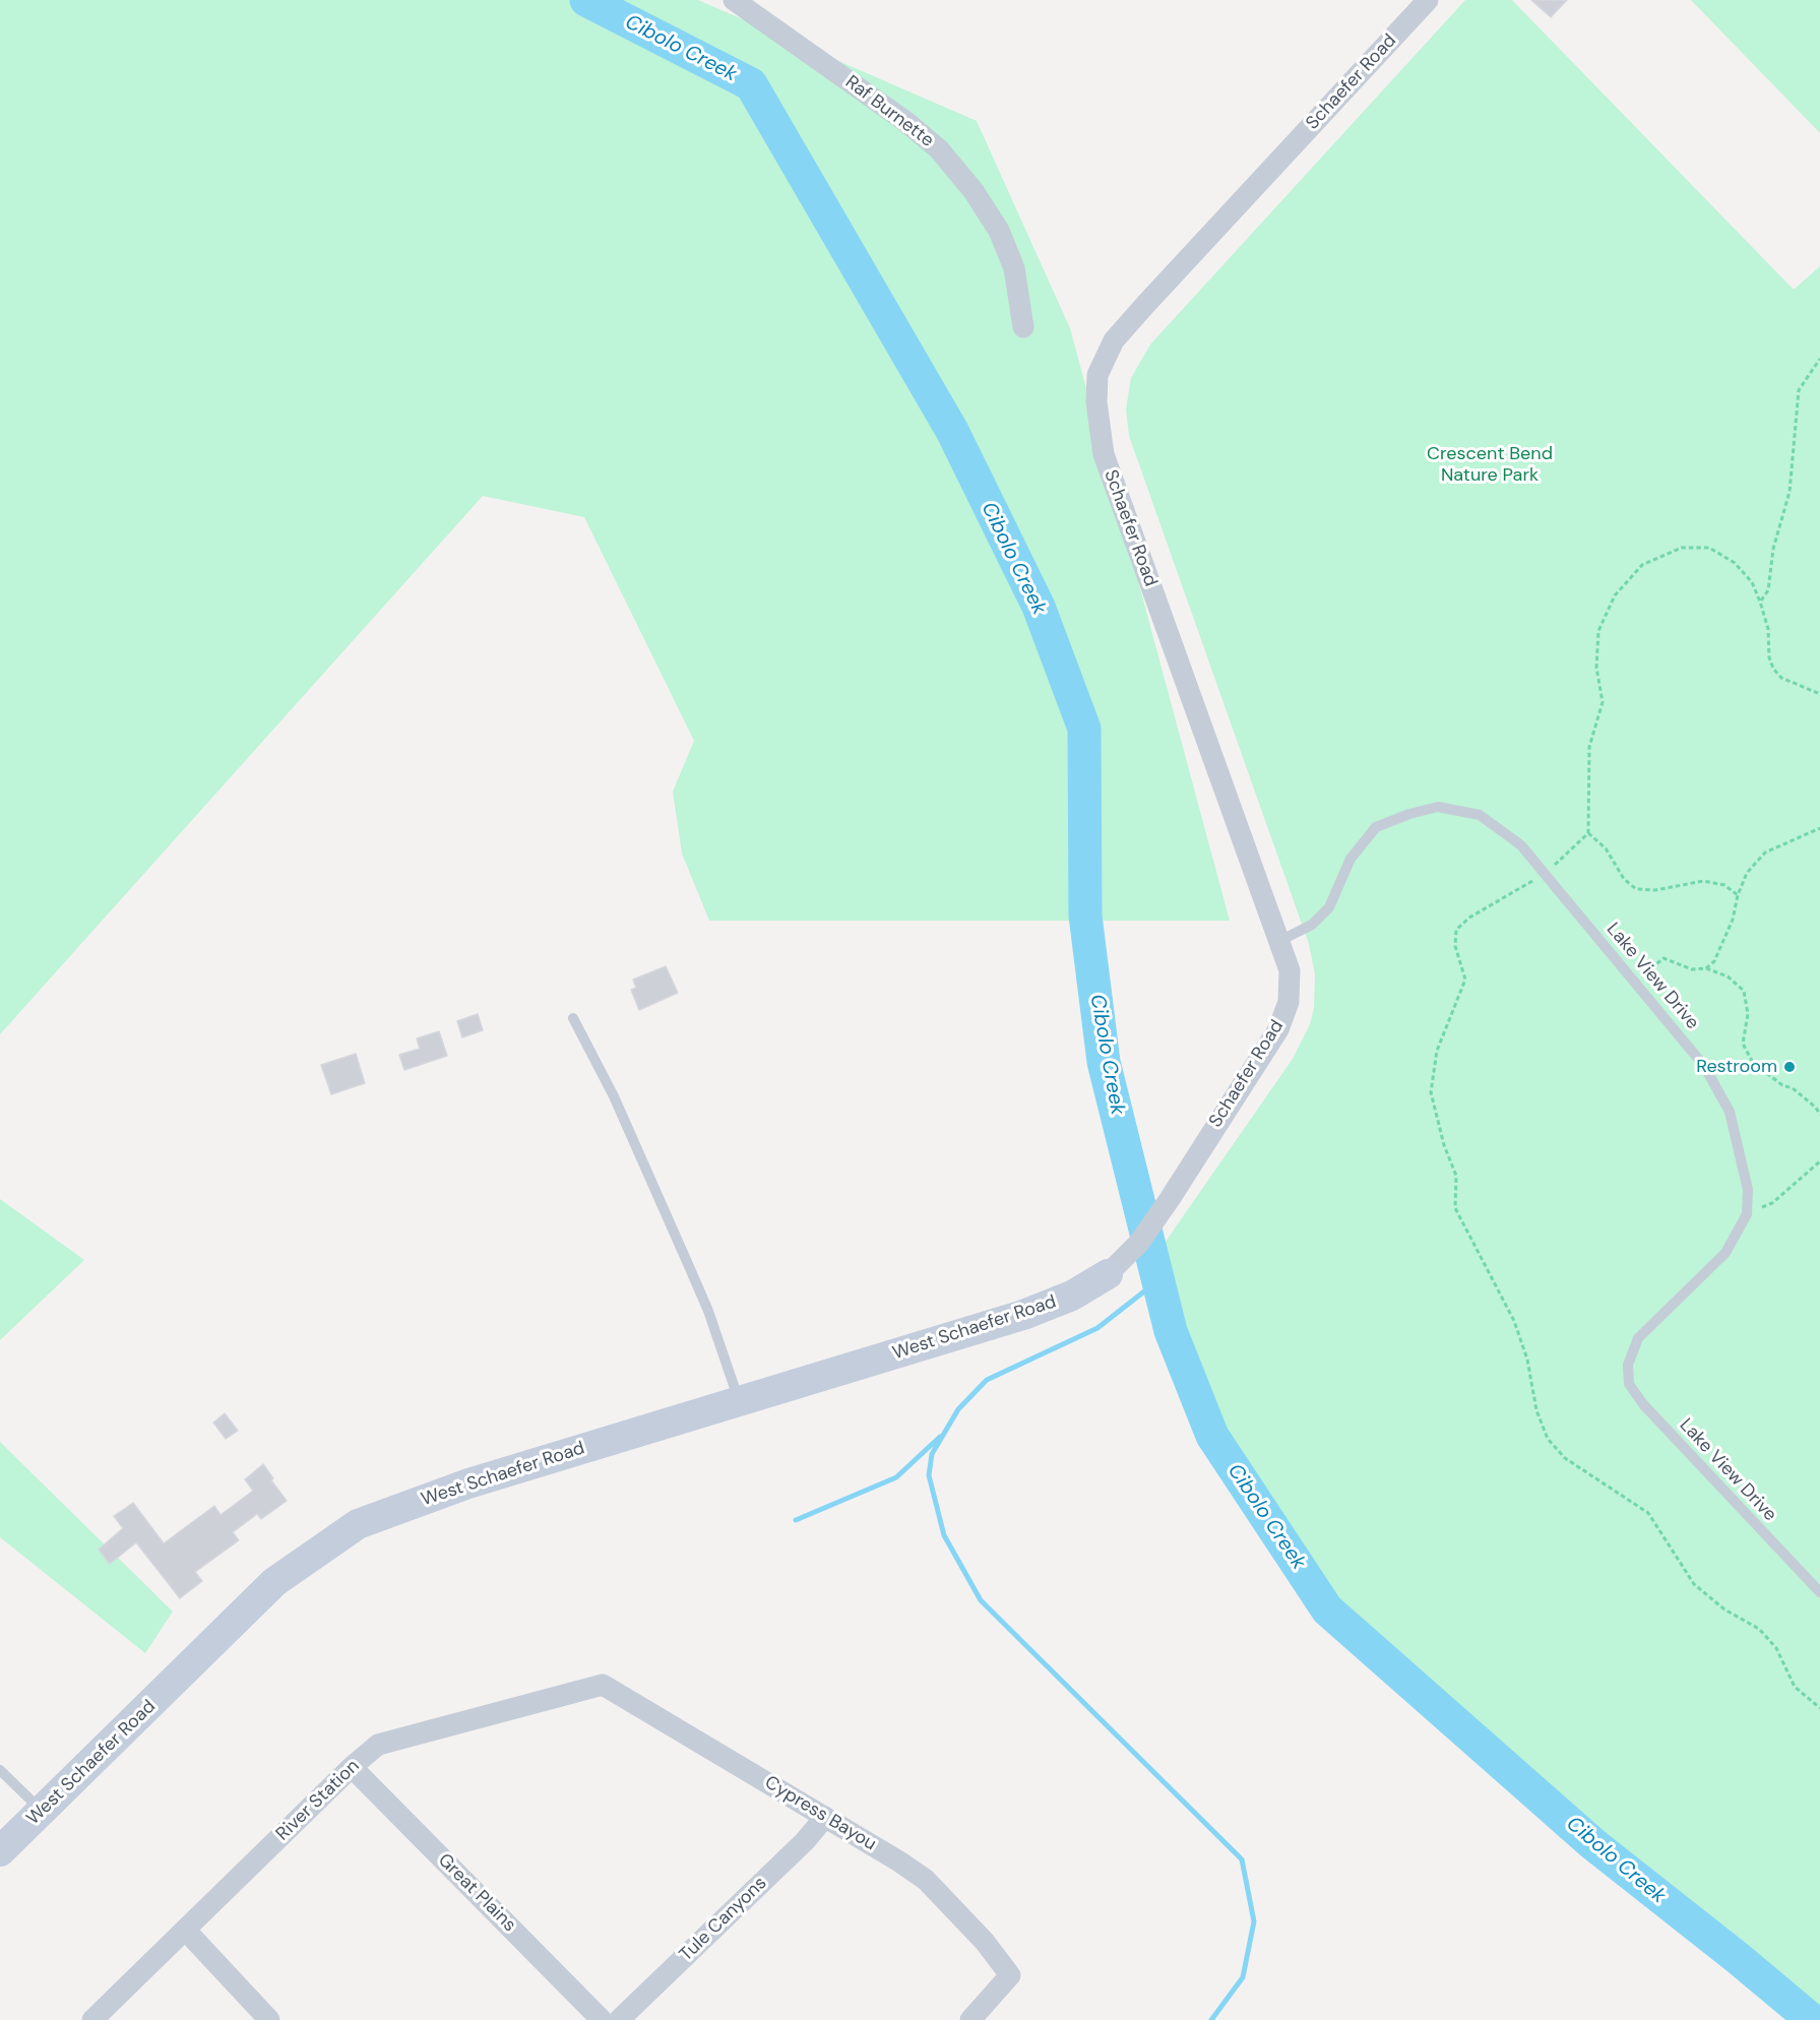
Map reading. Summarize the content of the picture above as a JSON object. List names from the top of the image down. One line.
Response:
{"streets":{"street":["Schaefer Road","Raf Burnette","West Schaefer Road","River Station","Cypress Bayou","Great Plains","Tule Canyons"],"lane":["Lake View Drive"]},"crossings":[["Schaefer Road","Lake View Drive"],["Schaefer Road","West Schaefer Road"],["River Station","Cypress Bayou"],["River Station","Great Plains"],["Cypress Bayou","Tule Canyons"]],"water":["Cibolo Creek"],"parks":["Crescent Bend Nature Park"],"places":["Restroom"]}
